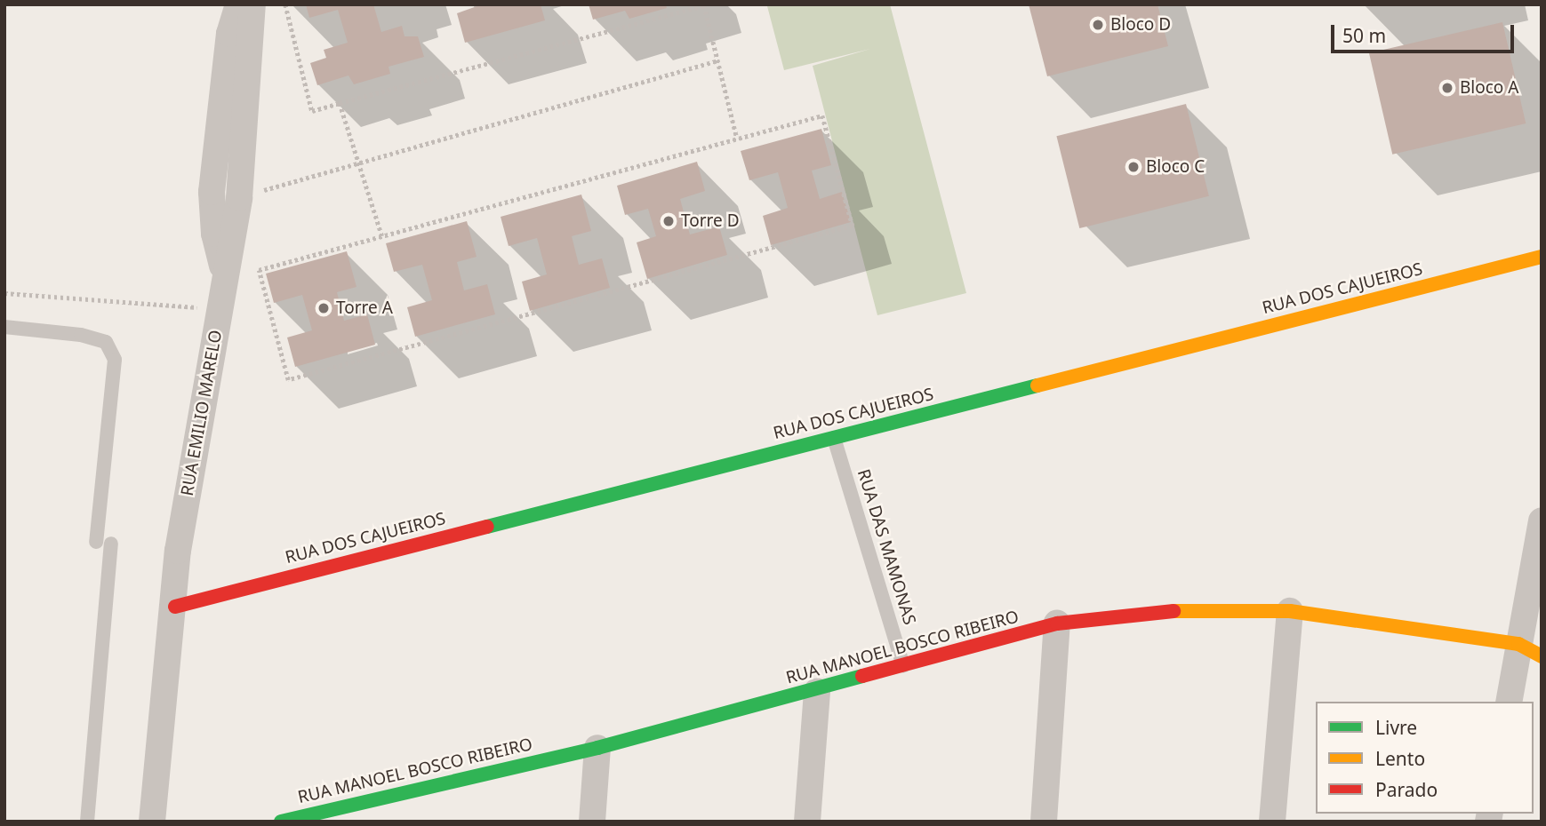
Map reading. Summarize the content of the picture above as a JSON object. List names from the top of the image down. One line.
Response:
{"streets":{"street":["RUA DOS CAJUEIROS","RUA EMILIO MARELO","RUA MANOEL BOSCO RIBEIRO"],"lane":["RUA DAS MAMONAS"]},"crossings":[["RUA DOS CAJUEIROS","RUA EMILIO MARELO"],["RUA DOS CAJUEIROS","RUA DAS MAMONAS"],["RUA DAS MAMONAS","RUA MANOEL BOSCO RIBEIRO"]],"places":["Bloco D","Bloco A","Bloco C","Torre D","Torre A"],"legend":["Livre","Lento","Parado"],"scale_bar":"50 m"}
